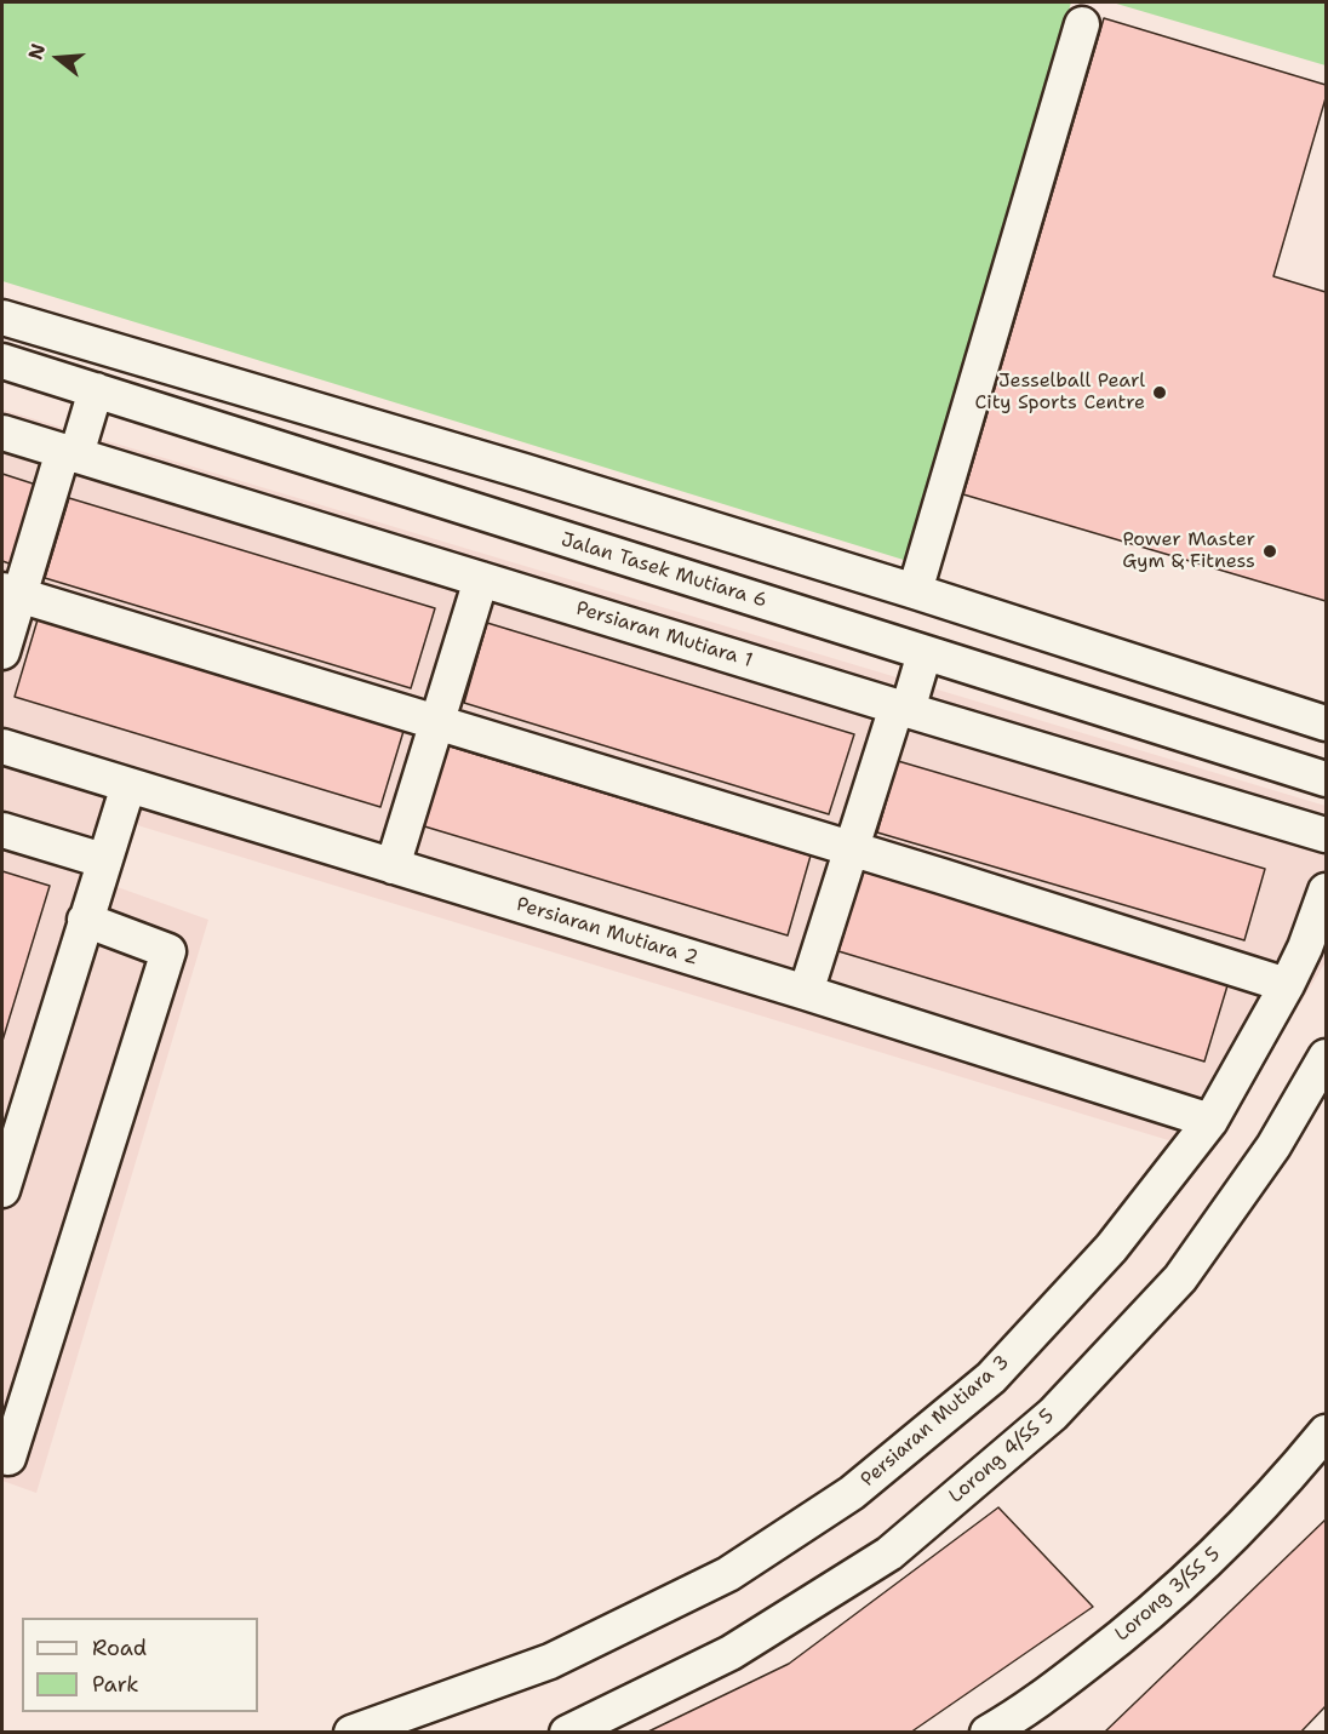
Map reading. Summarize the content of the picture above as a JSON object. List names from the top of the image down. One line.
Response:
{"streets":{"street":["Jalan Tasek Mutiara 6","Persiaran Mutiara 1","Persiaran Mutiara 2","Persiaran Mutiara 3","Lorong 4/SS 5","Lorong 3/SS 5"]},"crossings":[["Persiaran Mutiara 2","Persiaran Mutiara 3"]],"places":["Jesselball Pearl City Sports Centre","Power Master Gym & Fitness"],"legend":["Road","Park"],"north":"left"}
